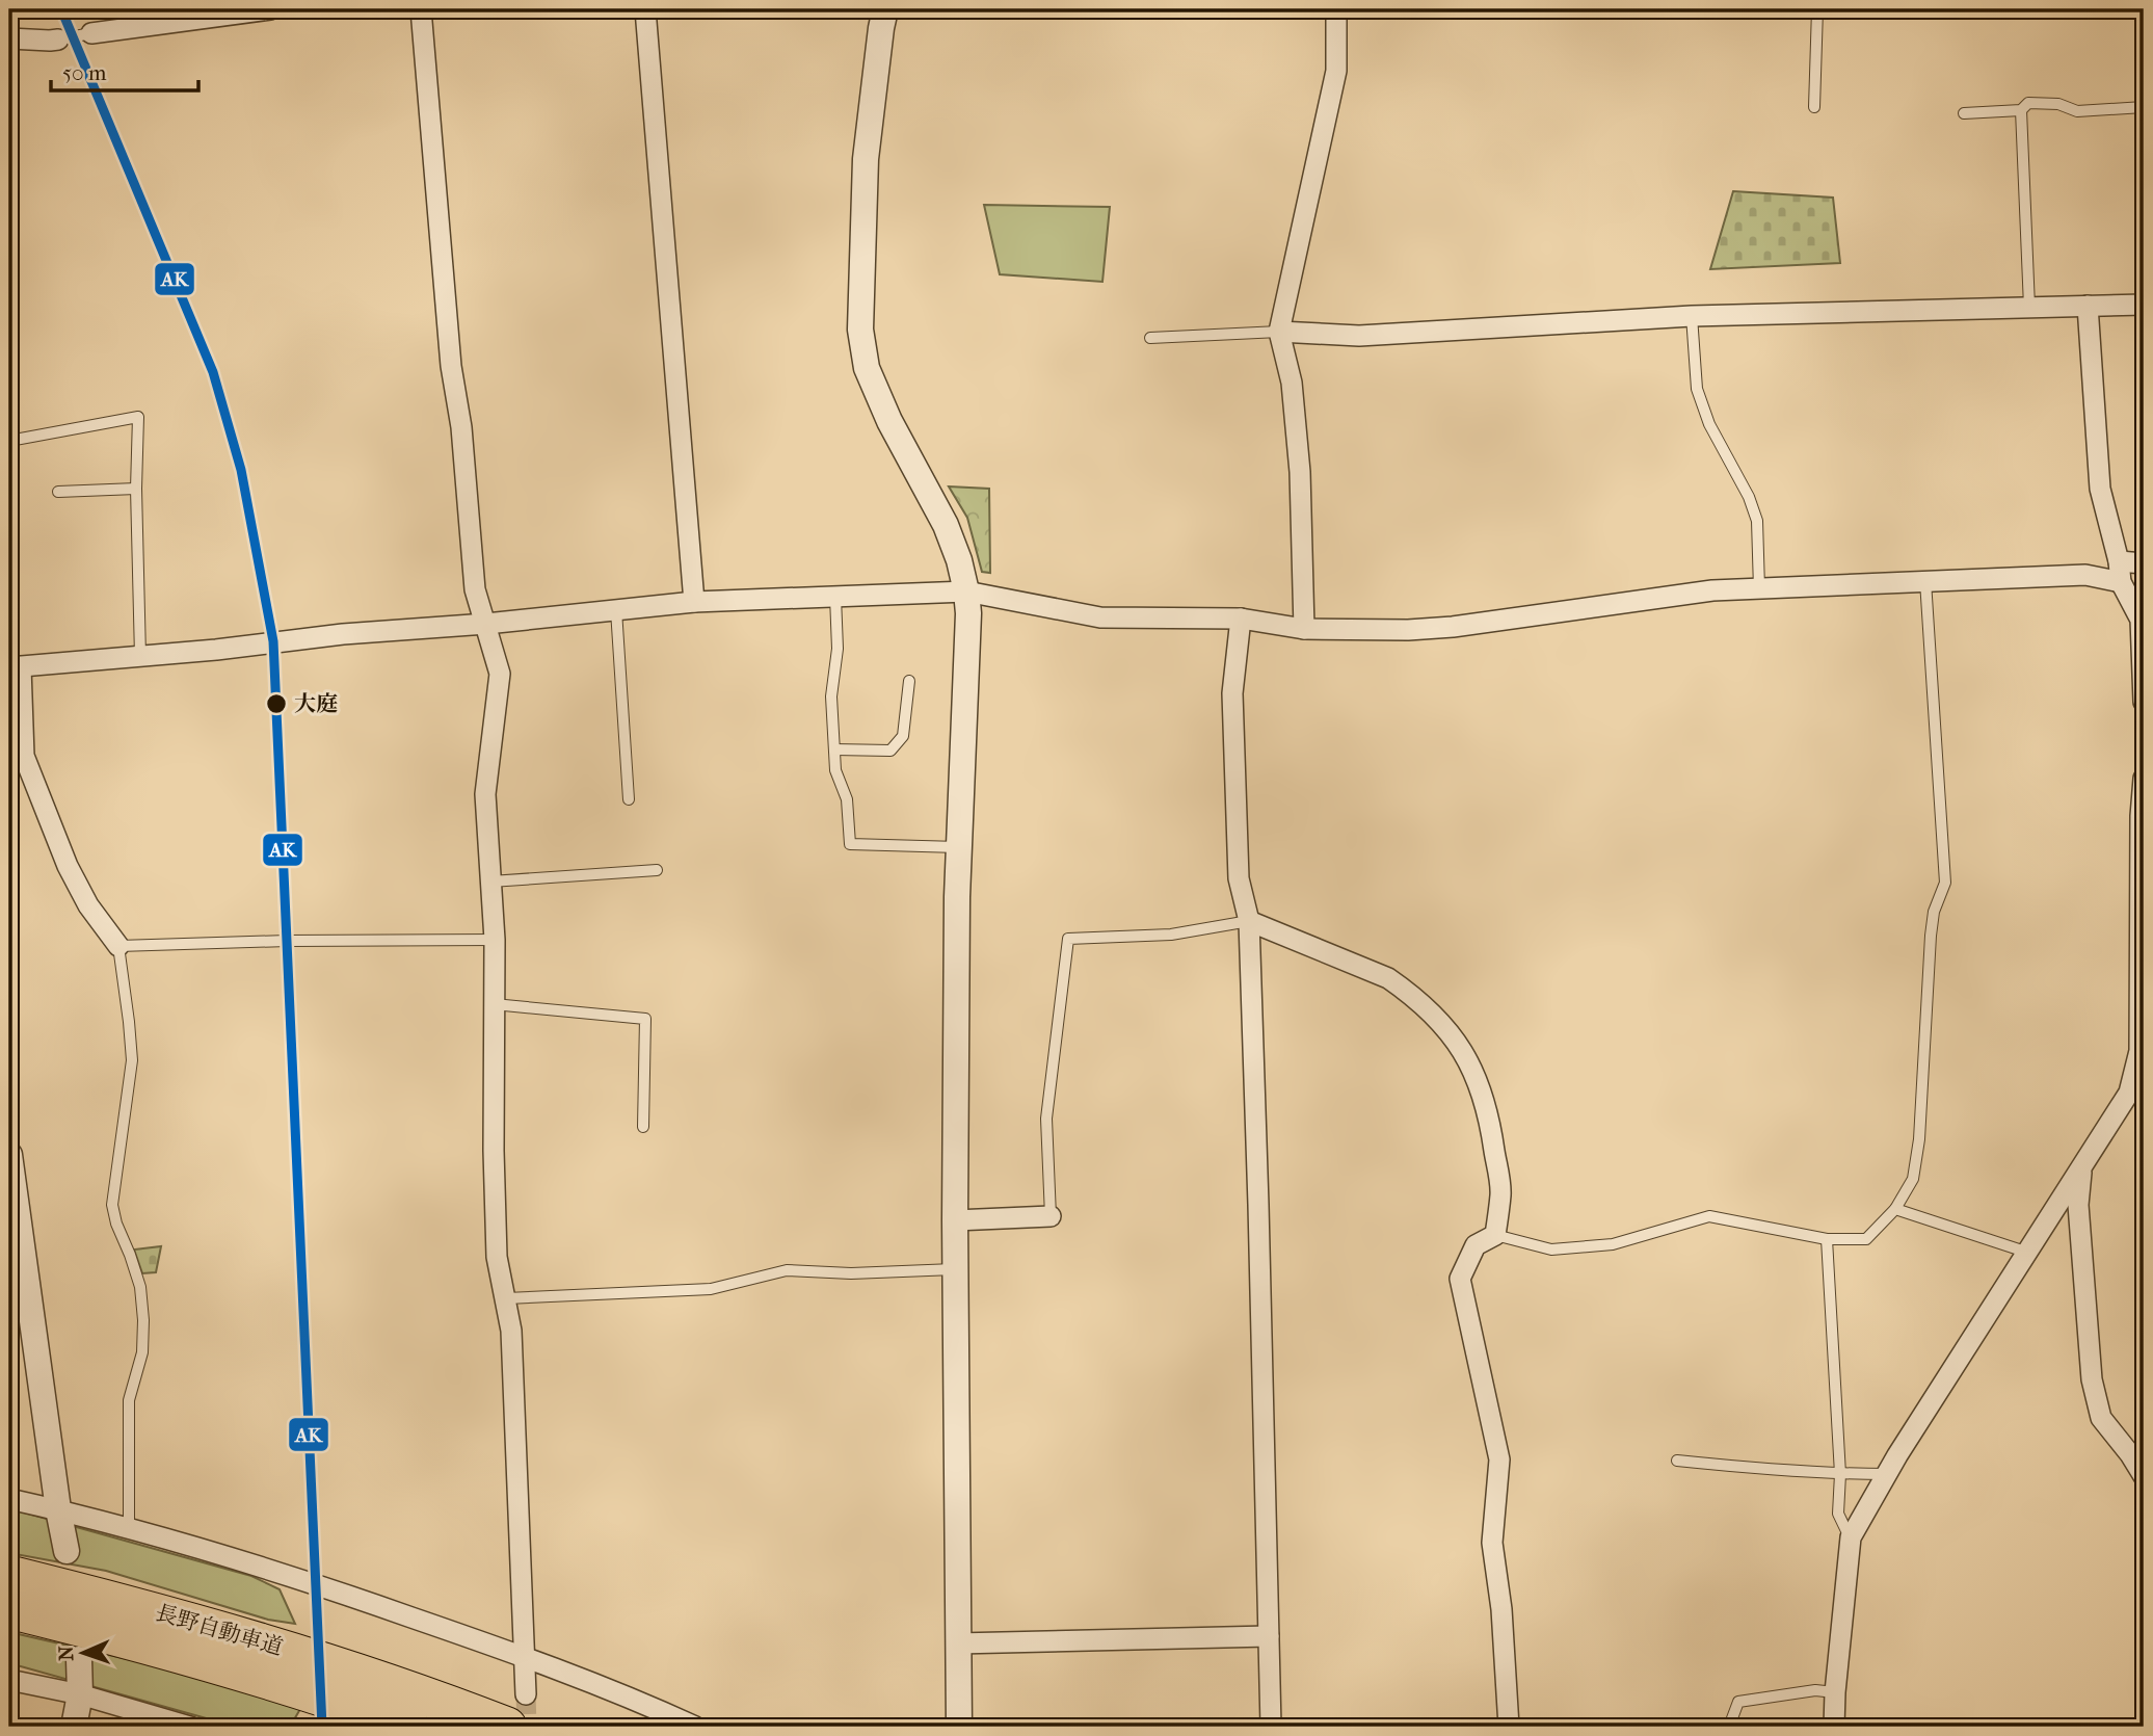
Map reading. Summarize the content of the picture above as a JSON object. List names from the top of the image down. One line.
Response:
{"streets":{"highway":["長野自動車道"]},"places":["大庭"],"lines":["transit line AK"],"scale_bar":"50 m","north":"left"}
